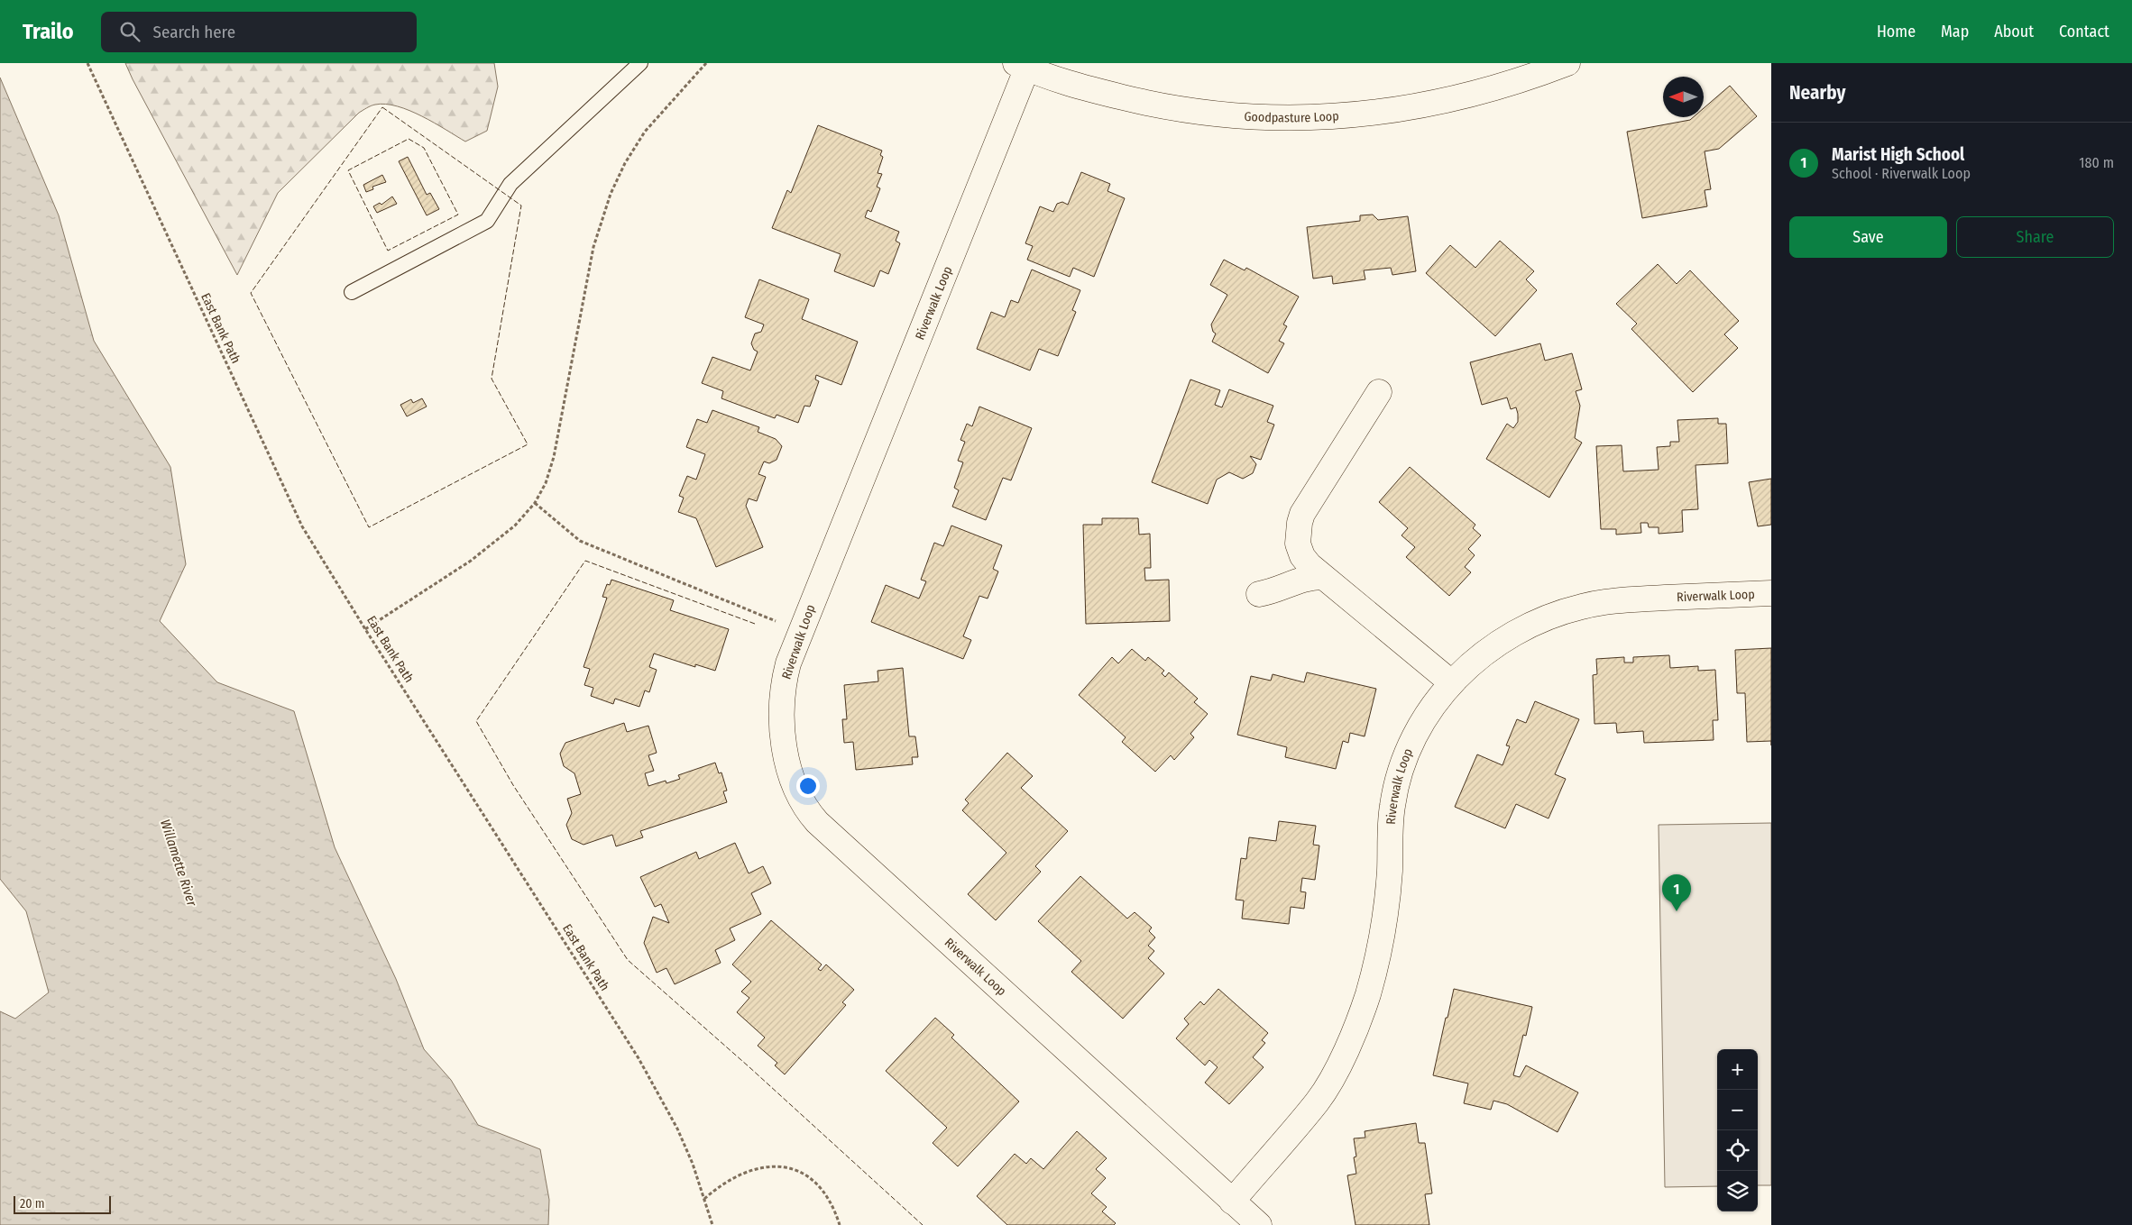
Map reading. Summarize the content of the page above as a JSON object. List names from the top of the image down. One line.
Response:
{"streets":{"street":["Goodpasture Loop","Riverwalk Loop"],"path":["East Bank Path"]},"crossings":[["Goodpasture Loop","Riverwalk Loop"]],"water":["Willamette River"],"scale_bar":"20 m","north":"left","page":{"header":"Trailo","search":"Search here","nav":["Home","Map","About","Contact"],"heading":"Nearby","list":[{"mark":"1","name":"Marist High School","note":"School · Riverwalk Loop","value":"180 m"}],"buttons":["Save","Share"],"pins":"1","map_buttons":["+","−"],"scale":"20 m"}}
